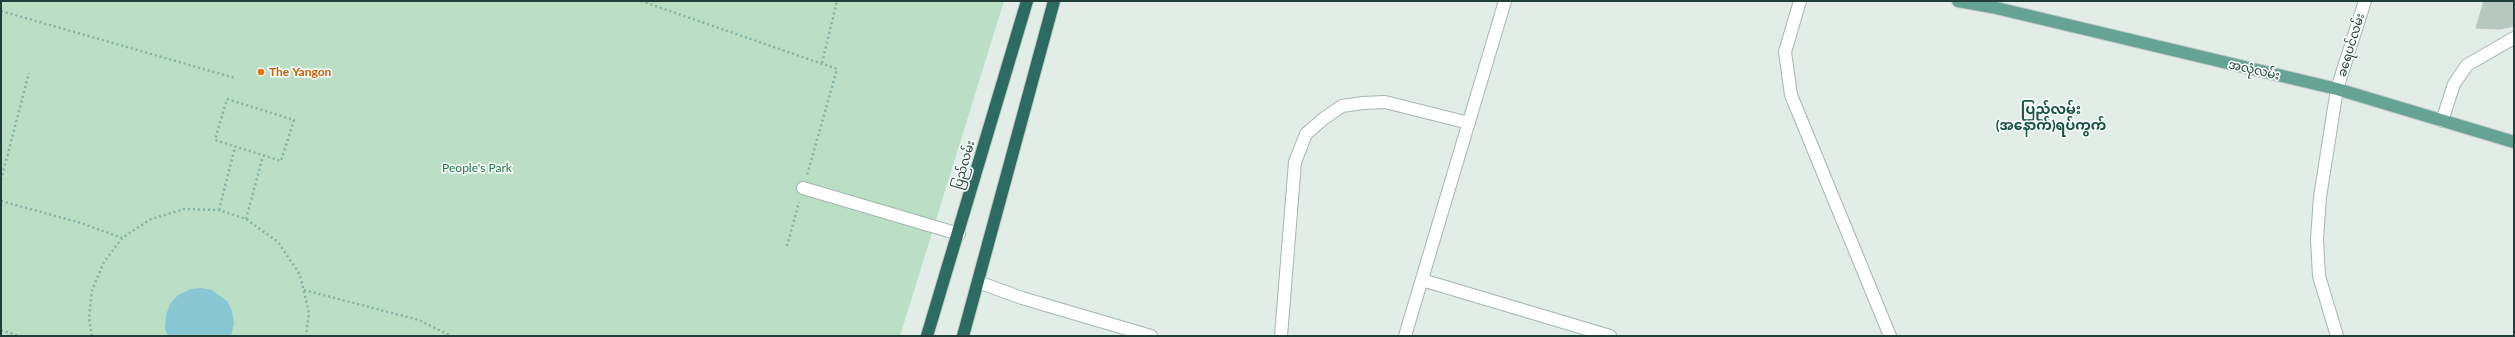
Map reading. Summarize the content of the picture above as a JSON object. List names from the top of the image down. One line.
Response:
{"streets":{"highway":["ပြည်လမ်း"],"main road":["အလုံလမ်း"],"street":["ခရေပင်လမ်း"]},"crossings":[["ခရေပင်လမ်း","အလုံလမ်း"]],"districts":["ပြည်လမ်း (အနောက်)ရပ်ကွက်"],"parks":["People's Park"],"places":["The Yangon"]}
